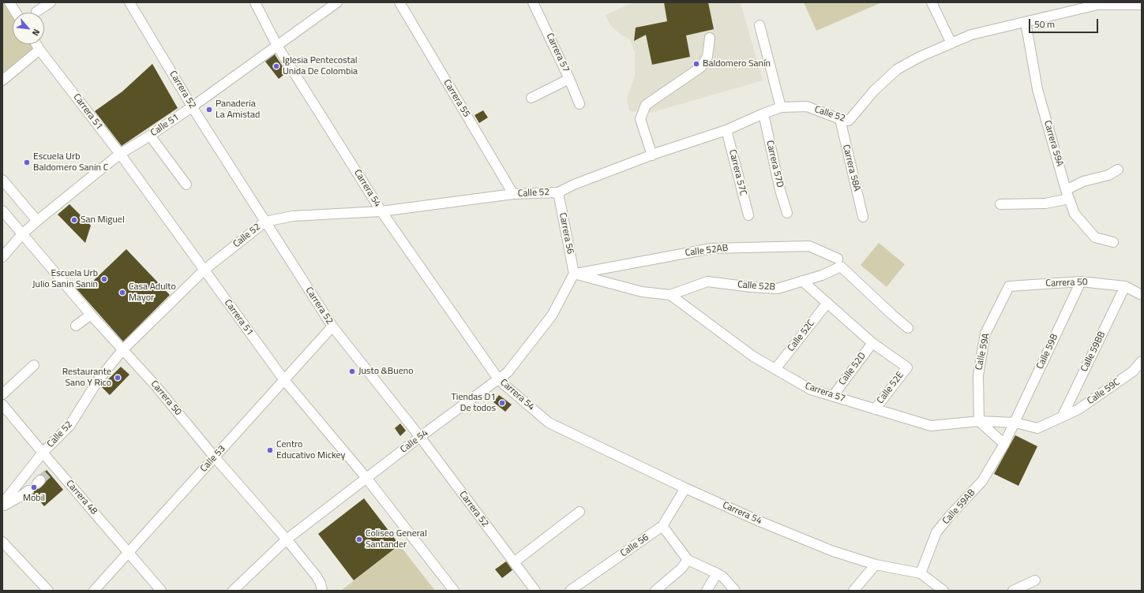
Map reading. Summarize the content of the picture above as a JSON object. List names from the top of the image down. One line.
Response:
{"streets":{"street":["Carrera 57","Carrera 52","Carrera 55","Carrera 51","Calle 52","Calle 51","Carrera 59A","Carrera 57D","Carrera 58A","Carrera 57C","Carrera 54","Carrera 56","Calle 52AB","Carrera 50","Calle 52B","Calle 52C","Calle 59A","Calle 59B","Calle 59BB","Calle 52D","Calle 52E","Calle 59C","Calle 54","Calle 53","Carrera 48","Calle 59AB","Calle 56"]},"crossings":[["Carrera 57","Calle 52B"],["Carrera 57","Calle 52C"],["Carrera 57","Calle 59A"],["Carrera 57","Calle 59B"],["Carrera 57","Calle 59BB"],["Carrera 57","Calle 52D"],["Carrera 57","Calle 52E"],["Carrera 57","Calle 59C"],["Carrera 57","Calle 59AB"],["Carrera 52","Calle 52"],["Carrera 52","Calle 51"],["Carrera 52","Calle 54"],["Carrera 52","Calle 53"],["Carrera 55","Calle 52"],["Carrera 51","Calle 52"],["Carrera 51","Calle 51"],["Carrera 51","Calle 54"],["Carrera 51","Calle 53"],["Calle 52","Carrera 59A"],["Calle 52","Carrera 57D"],["Calle 52","Carrera 58A"],["Calle 52","Carrera 57C"],["Calle 52","Carrera 54"],["Calle 52","Carrera 56"],["Calle 52","Carrera 50"],["Calle 52","Carrera 48"],["Calle 51","Carrera 54"],["Calle 51","Carrera 50"],["Carrera 54","Calle 54"],["Carrera 54","Calle 59AB"],["Carrera 54","Calle 56"],["Carrera 56","Calle 52AB"],["Carrera 56","Calle 54"],["Calle 52AB","Calle 52B"],["Calle 52AB","Calle 54"],["Carrera 50","Calle 59A"],["Carrera 50","Calle 59B"],["Carrera 50","Calle 59BB"],["Carrera 50","Calle 54"],["Carrera 50","Calle 53"],["Calle 59B","Calle 59AB"],["Calle 59BB","Calle 59C"],["Calle 52D","Calle 52E"],["Calle 53","Carrera 48"]],"places":["Baldomero Sanín","Iglesia Pentecostal Unida De Colombia","Panaderia La Amistad","Escuela Urb Baldomero Sanin C","San Miguel","Escuela Urb Julio Sanin Sanin","Casa Adulto Mayor","Justo &Bueno","Restaurante Sano Y Rico","Tiendas D1 De todos","Centro Educativo Mickey","Mobil","Coliseo General Santander"],"scale_bar":"50 m","north":"bottom right"}
